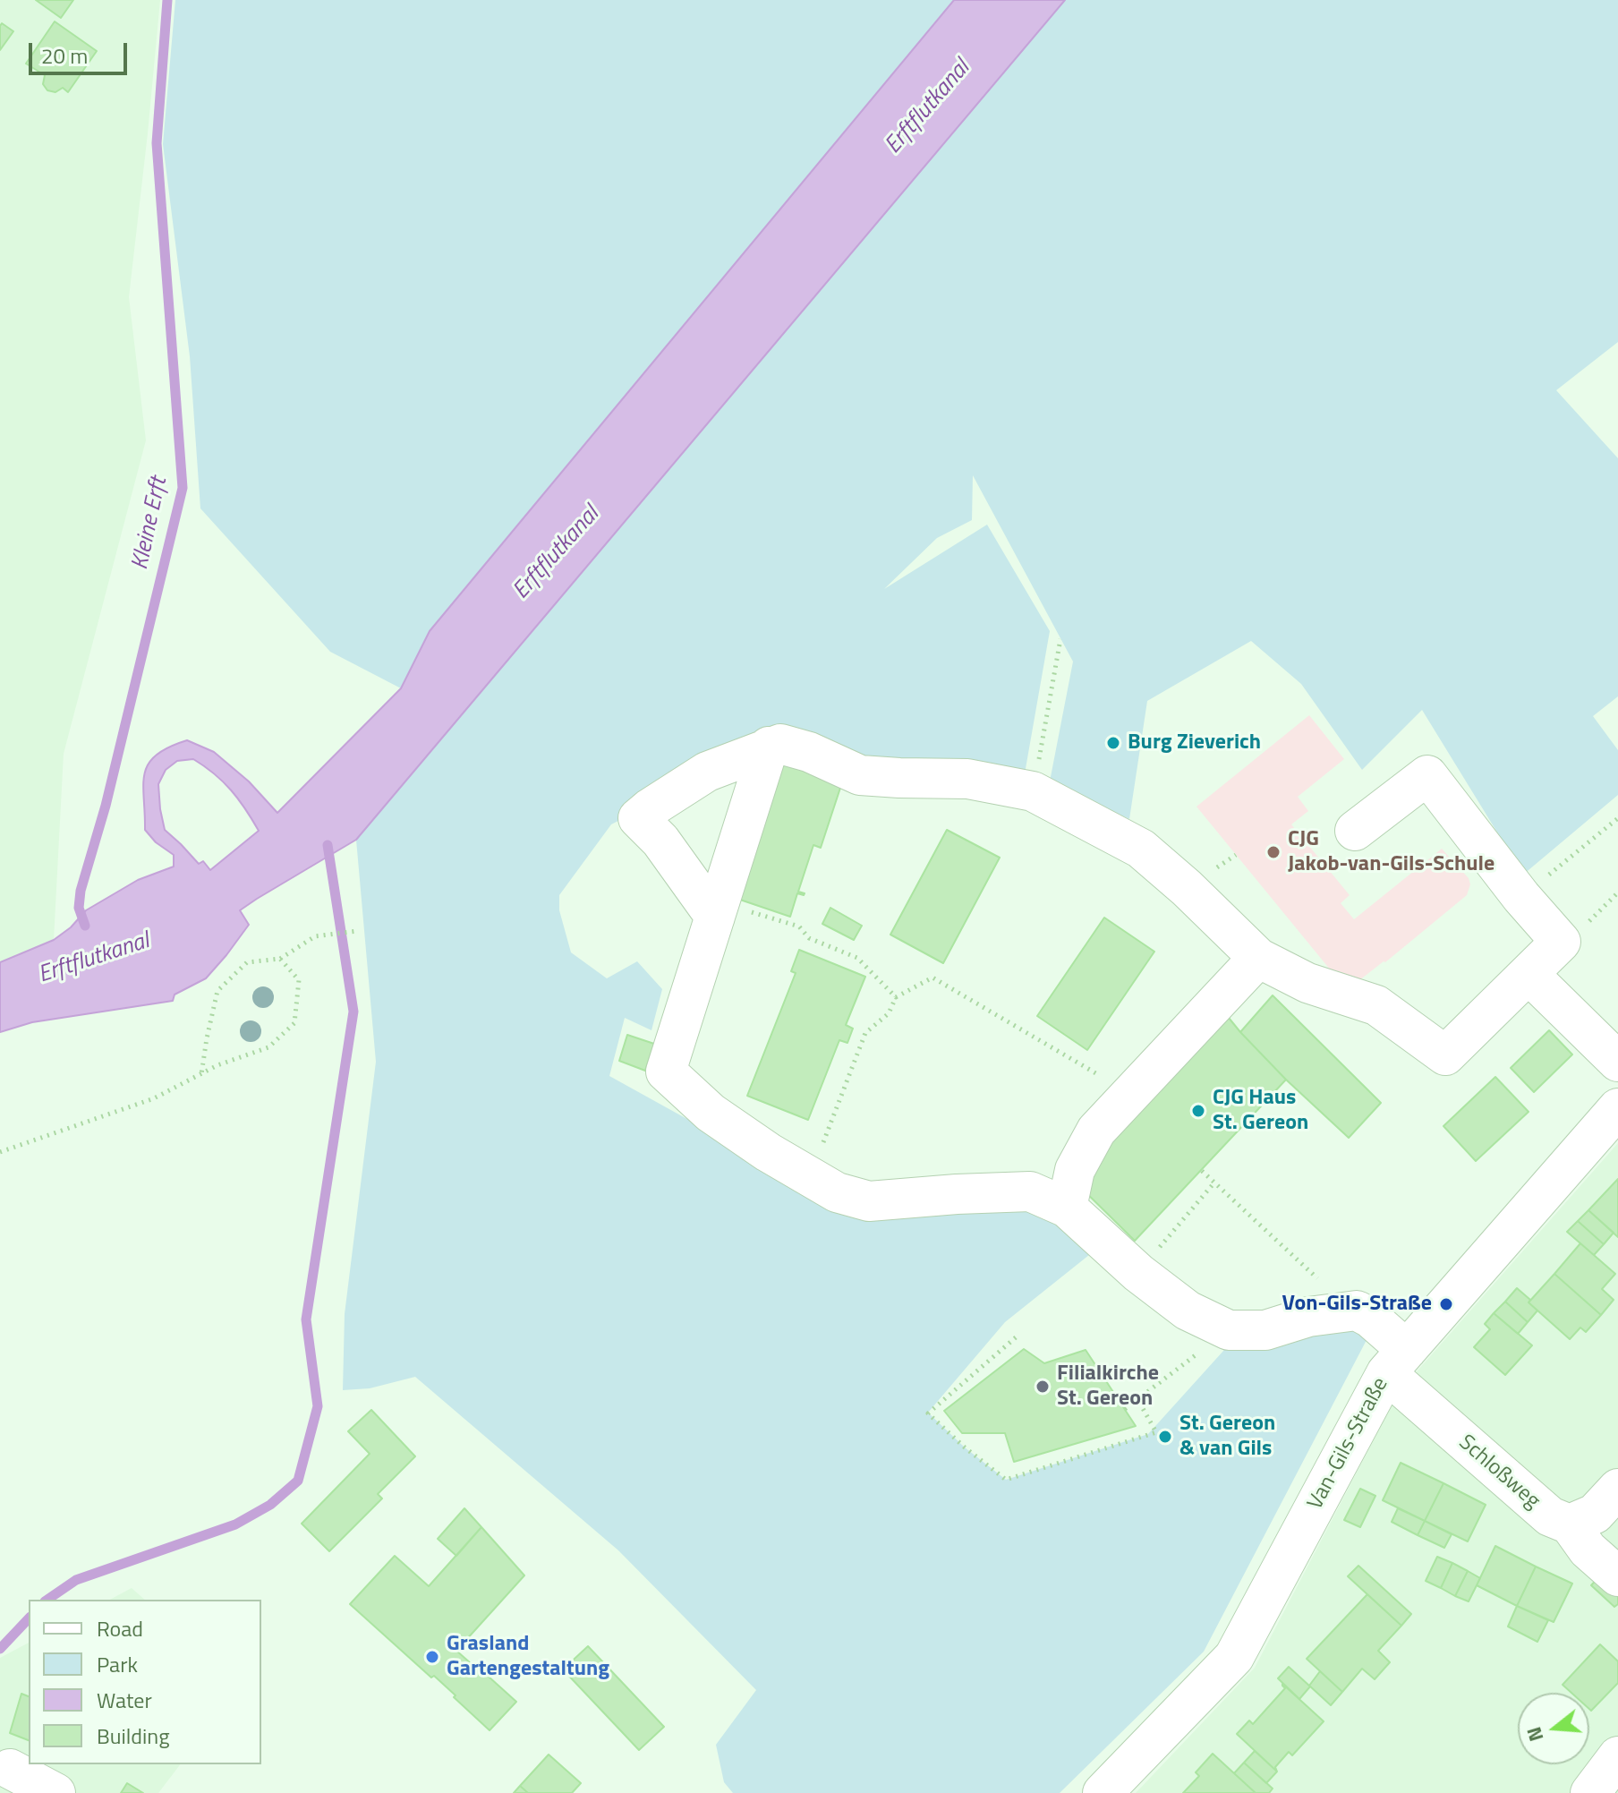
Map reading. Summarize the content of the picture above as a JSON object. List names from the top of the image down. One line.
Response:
{"streets":{"street":["Van-Gils-Straße","Schloßweg"]},"crossings":[["Van-Gils-Straße","Schloßweg"]],"water":["Erftflutkanal","Kleine Erft"],"places":["Burg Zieverich","CJG Jakob-van-Gils-Schule","CJG Haus St. Gereon","Von-Gils-Straße","Filialkirche St. Gereon","St. Gereon & van Gils","Grasland Gartengestaltung"],"legend":["Road","Park","Water","Building"],"scale_bar":"20 m","north":"left"}
